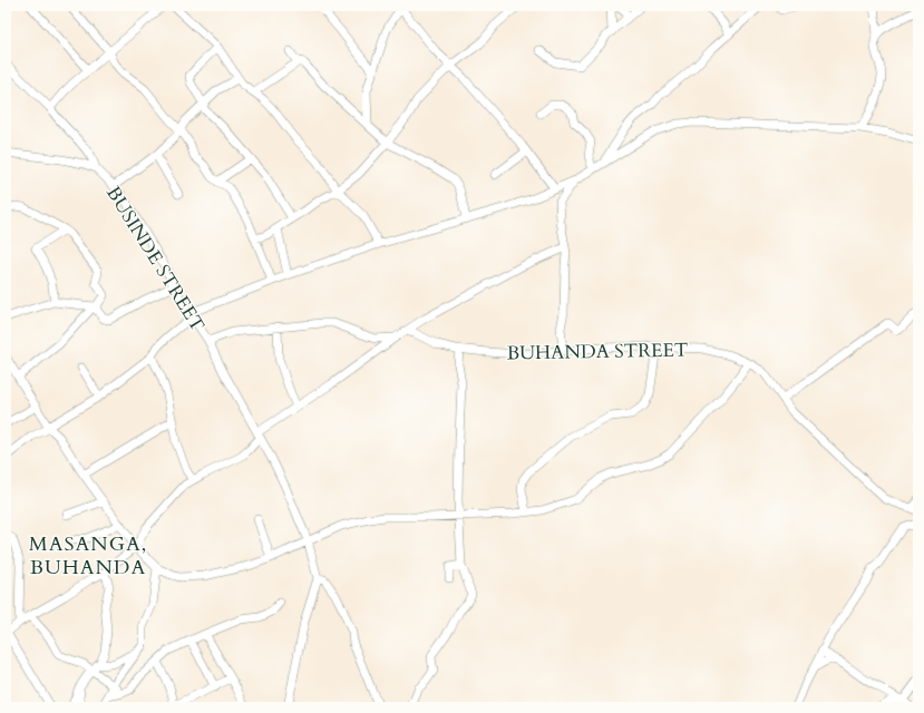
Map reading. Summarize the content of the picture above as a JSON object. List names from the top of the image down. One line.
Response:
{"streets":{"street":["BUSINDE STREET","BUHANDA STREET"]},"districts":["MASANGA, BUHANDA"]}
